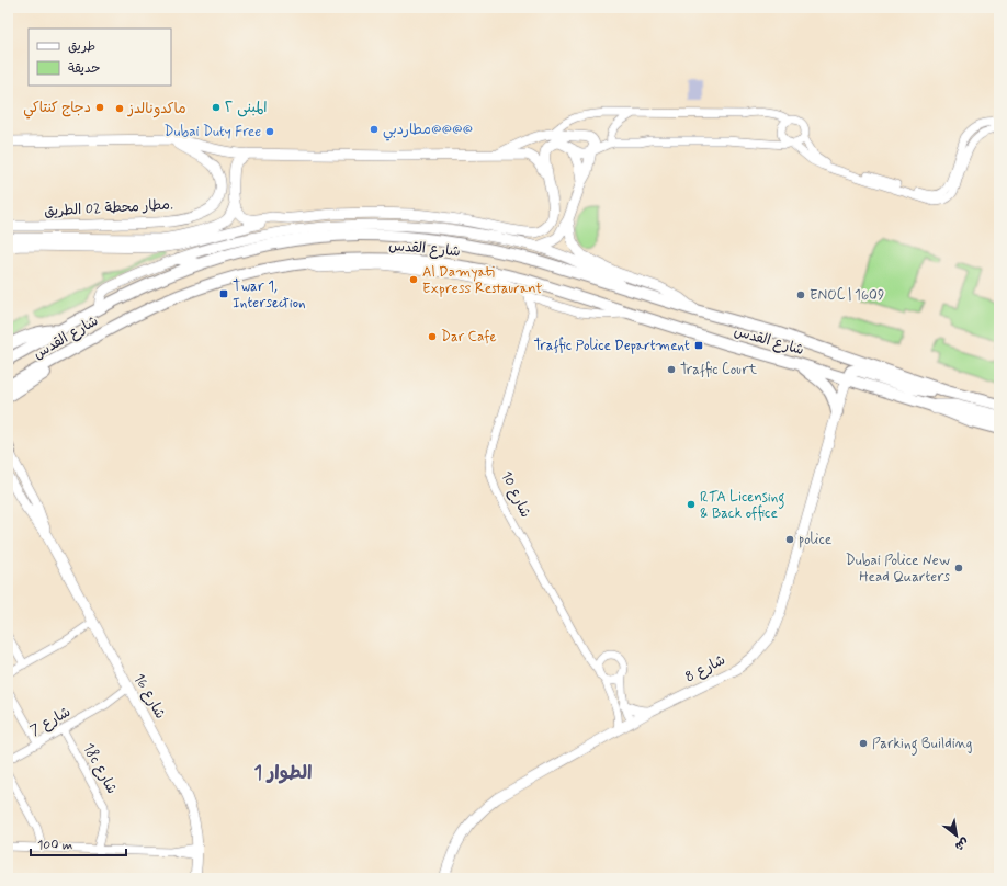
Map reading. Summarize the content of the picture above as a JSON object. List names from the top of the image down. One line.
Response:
{"streets":{"main road":["شارع القدس"],"street":["مطار محطة 02 الطريق.","شارع 10","شارع 8","شارع 16","شارع 7","18c شارع"]},"crossings":[["شارع القدس","شارع 8"],["شارع 16","شارع 7"],["شارع 7","18c شارع"]],"districts":["الطوار 1"],"places":{"other":["دجاج كنتاكي","المبنى ٢","ماكدونالدز","مطاردبي@@@@","Dubai Duty Free","Al Damyati Express Restaurant","ENOC | 1609","Dar Cafe","Traffic Court","RTA Licensing & Back office","police","Dubai Police New Head Quarters","Parking Building"],"transit":["Twar 1, Intersection","Traffic Police Department"]},"legend":["طريق","حديقة"],"scale_bar":"100 m","north":"bottom right"}
